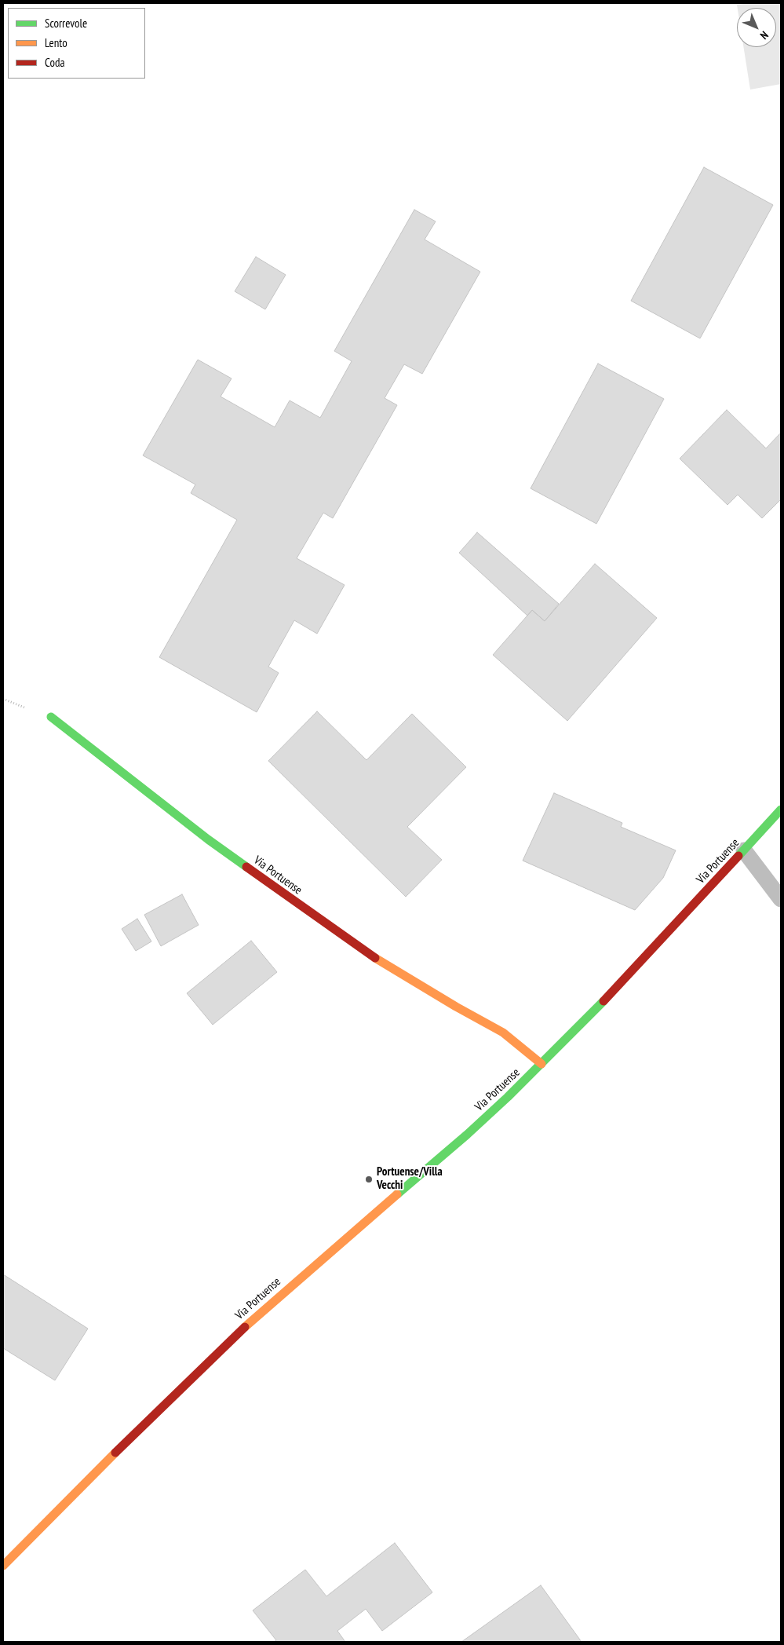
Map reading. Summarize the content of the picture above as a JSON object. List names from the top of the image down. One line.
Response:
{"streets":{"main road":["Via Portuense"]},"places":["Portuense/Villa Vecchi"],"legend":["Scorrevole","Lento","Coda"],"north":"bottom right"}
